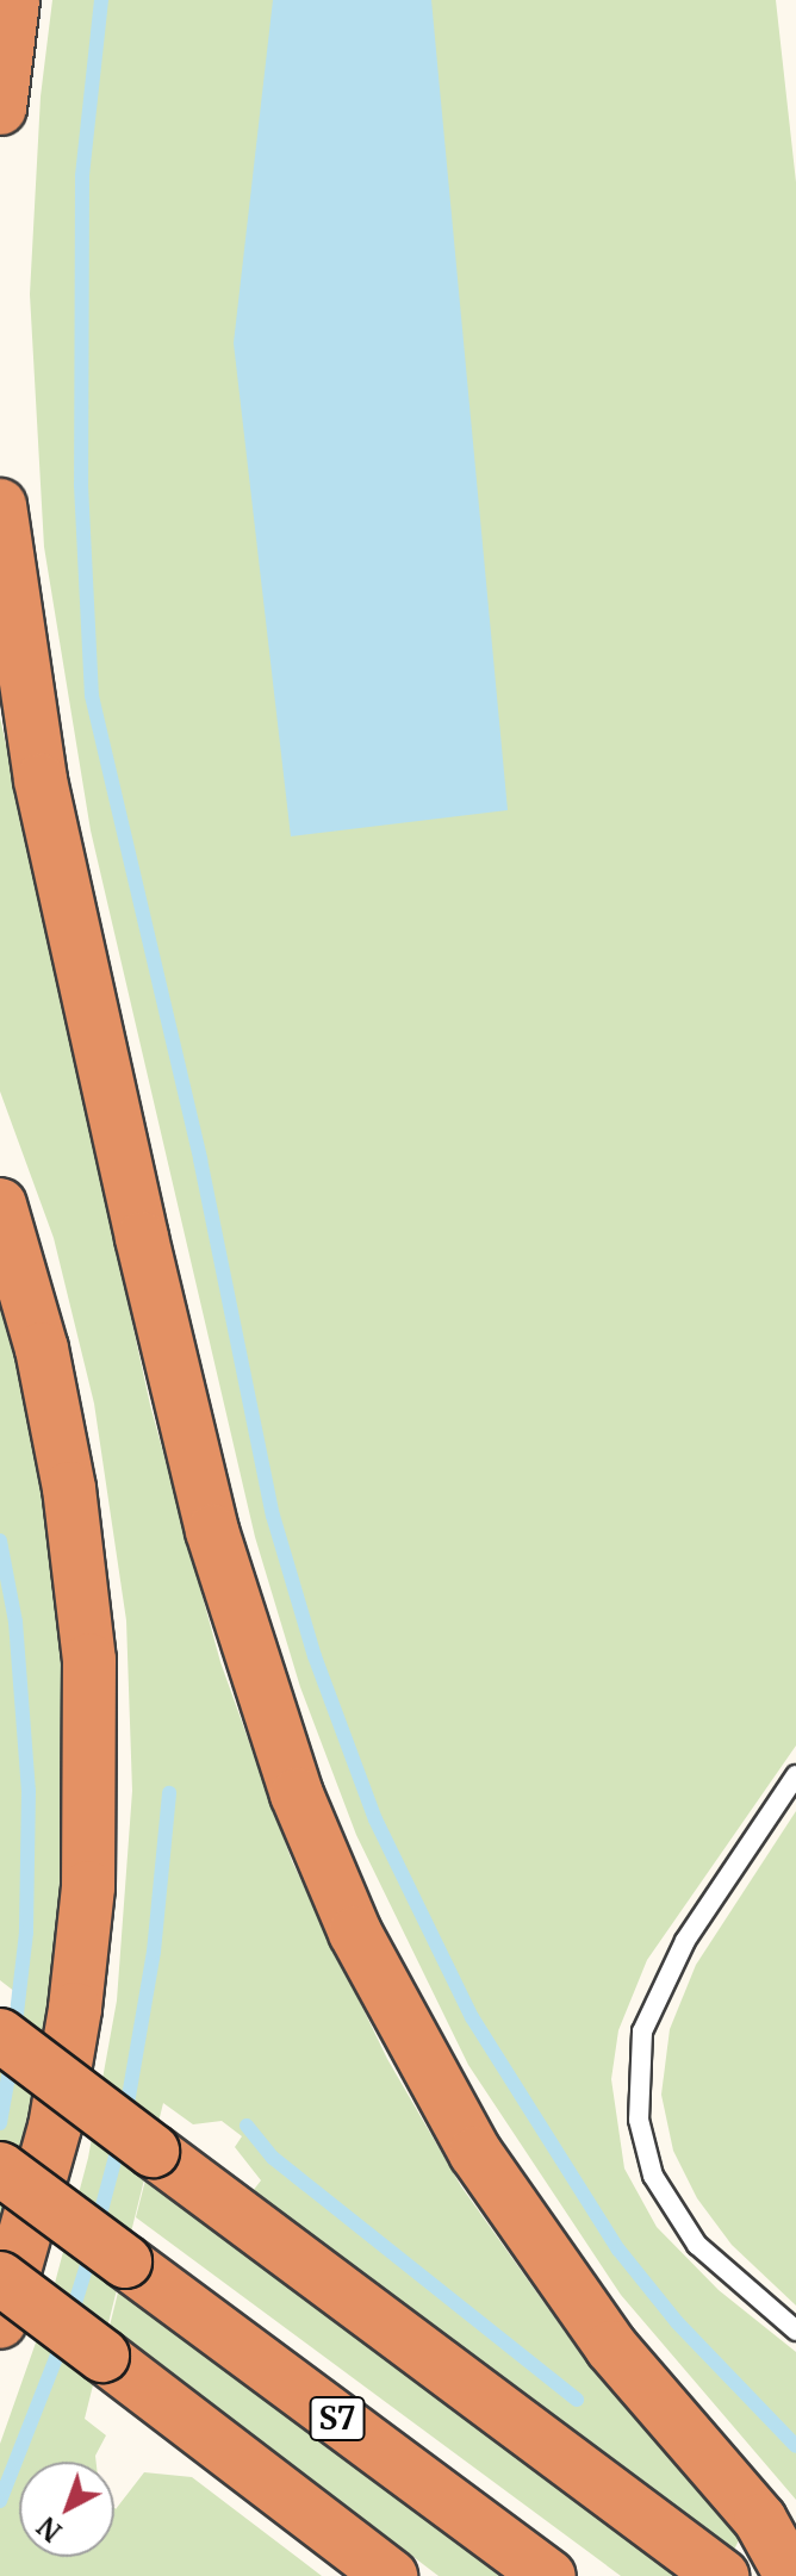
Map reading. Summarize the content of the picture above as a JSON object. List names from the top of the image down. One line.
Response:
{"streets":{"highway":["S7"]},"north":"bottom left"}
